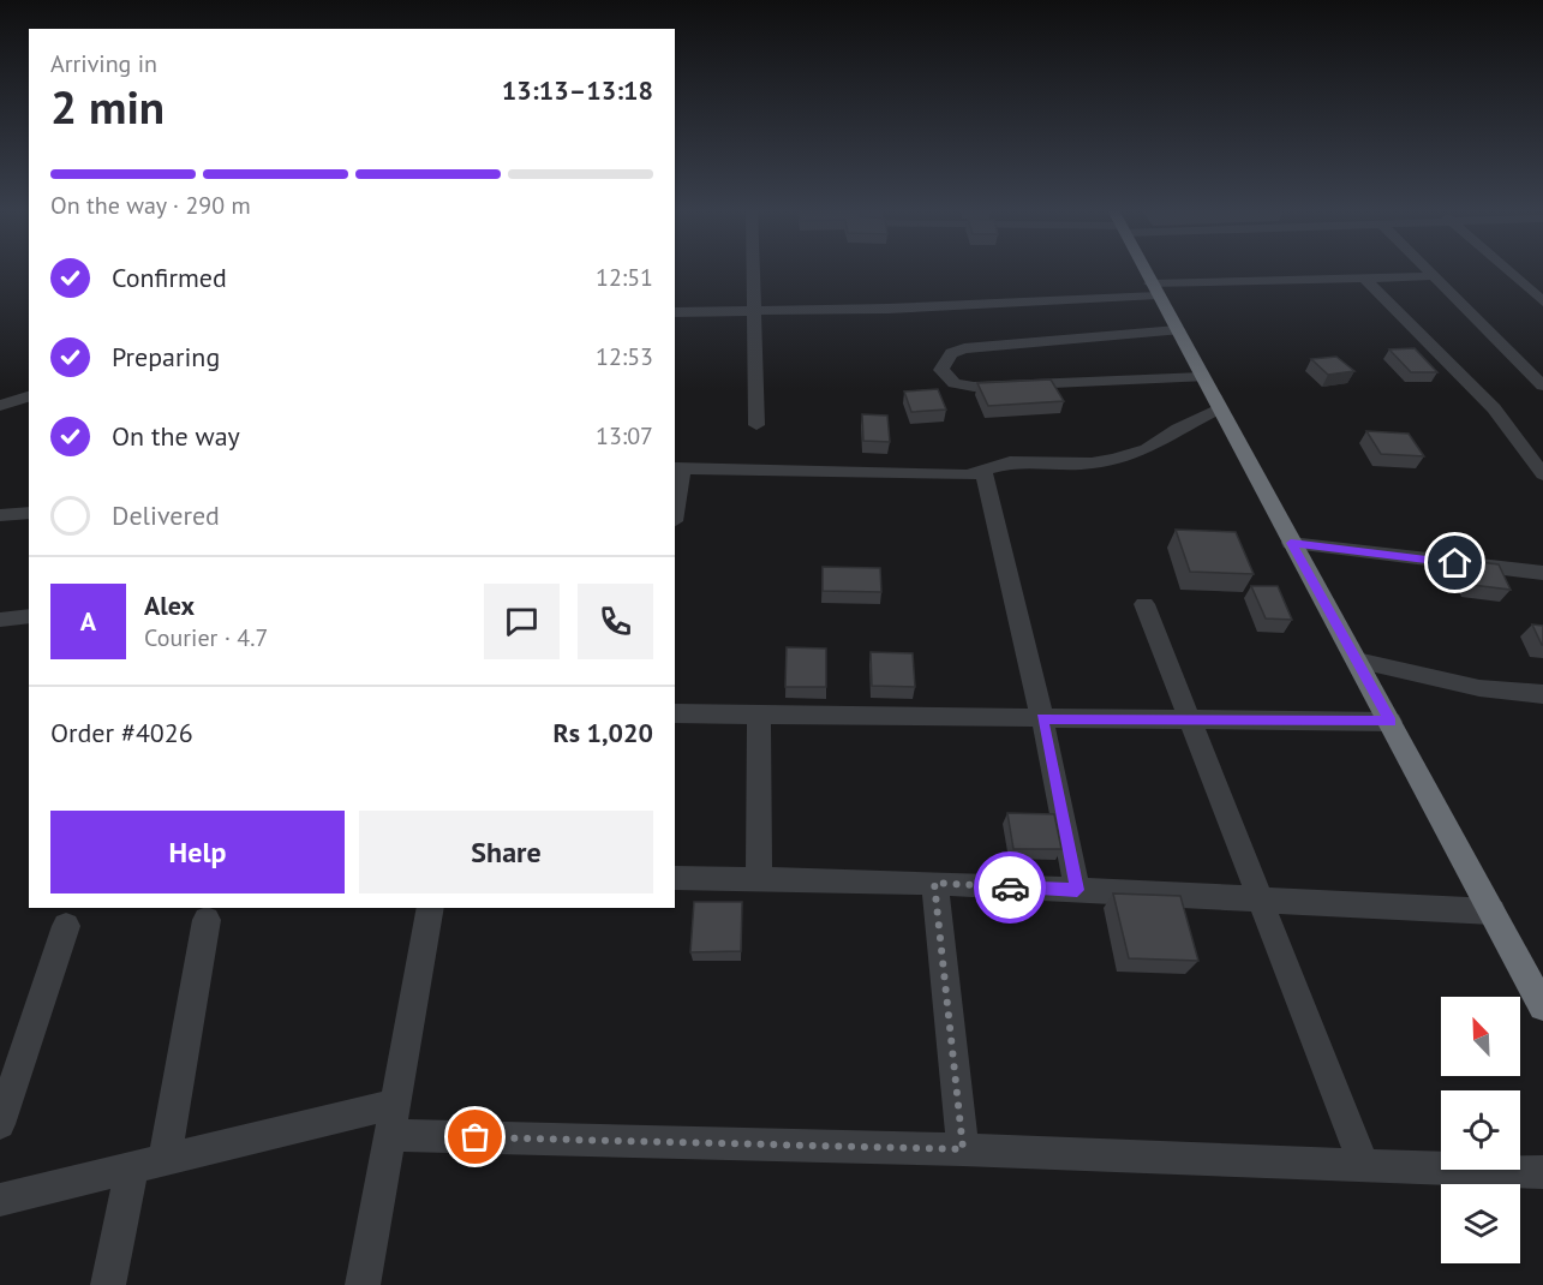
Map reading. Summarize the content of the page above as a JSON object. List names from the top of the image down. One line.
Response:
{"north":"top left","page":{"heading":["2 min","Arriving in","13:13–13:18"],"panel":["Alex","Courier · 4.7","Order #4026","Rs 1,020"],"bar":"On the way · 290 m","list":[["Confirmed","12:51"],["Preparing","12:53"],["On the way","13:07"],"Delivered"],"round":"A","buttons":["Help","Share"]}}
